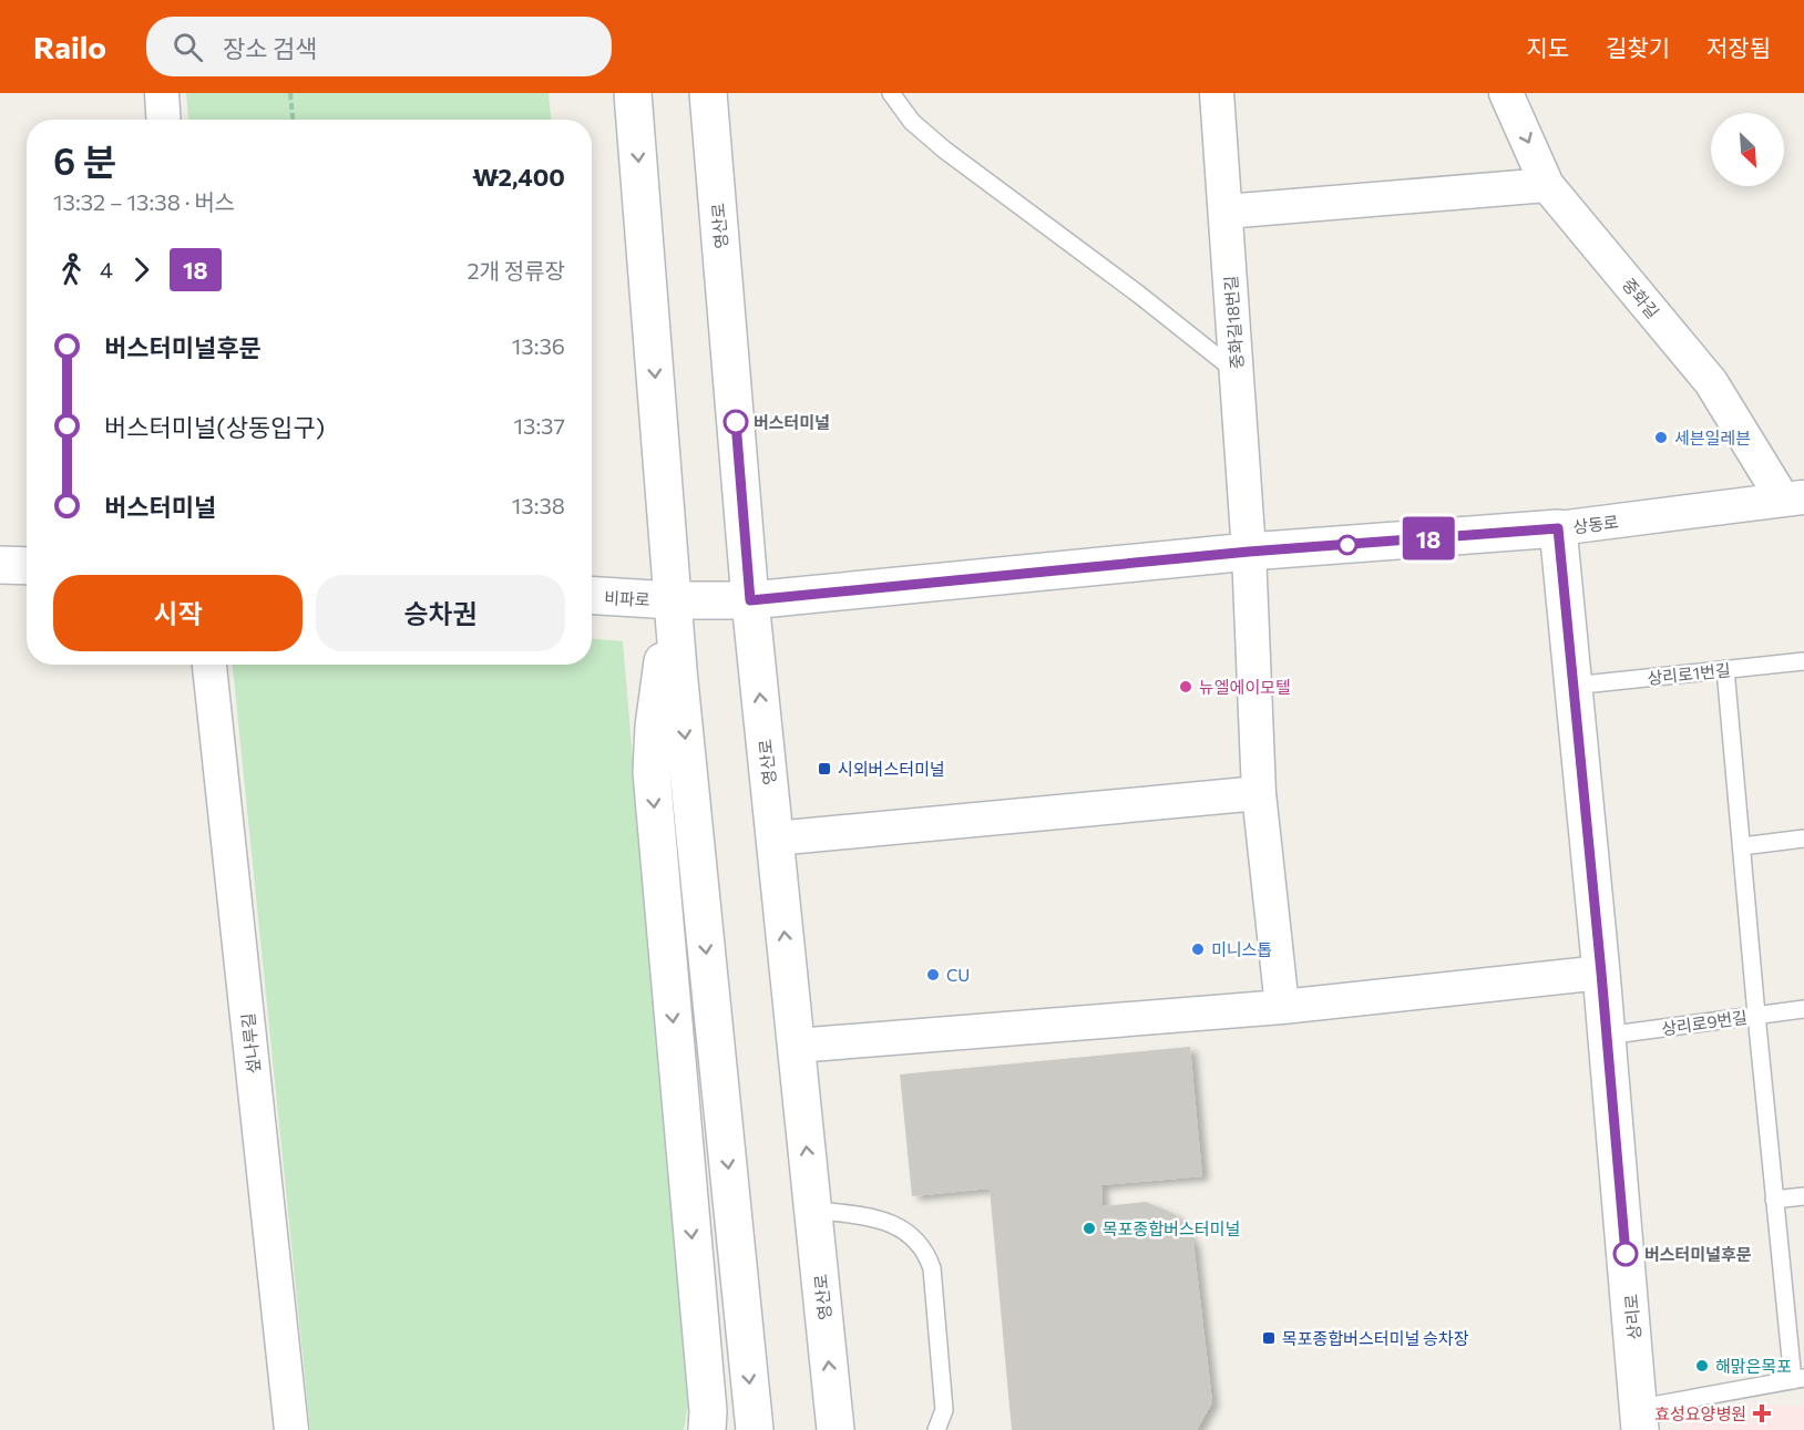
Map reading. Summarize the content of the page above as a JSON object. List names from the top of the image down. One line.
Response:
{"streets":{"street":["영산로","중화길","중화길18번길","상동로","비파로","섶나루길","상리로"],"lane":["상리로1번길","상리로9번길"]},"crossings":[["영산로","상동로"],["중화길","상동로"],["중화길18번길","상동로"],["상동로","비파로"],["상동로","상리로"],["상리로1번길","상리로"],["상리로9번길","상리로"]],"places":{"other":["버스터미널","세븐일레븐","뉴엘에이모텔","미니스톱","CU","목포종합버스터미널","버스터미널후문","해맑은목포"],"transit":["시외버스터미널","목포종합버스터미널 승차장"],"health":["효성요양병원"]},"lines":["bus line 18"],"north":"bottom right","page":{"header":"Railo","search":"장소 검색","nav":["지도","길찾기","저장됨"],"on_map":"18","heading":["6 분","13:32 – 13:38 · 버스","₩2,400"],"legs":["4","18","2개 정류장"],"list":[{"name":"버스터미널후문","value":"13:36"},{"name":"버스터미널(상동입구)","value":"13:37"},{"name":"버스터미널","value":"13:38"}],"buttons":["시작","승차권"]}}
